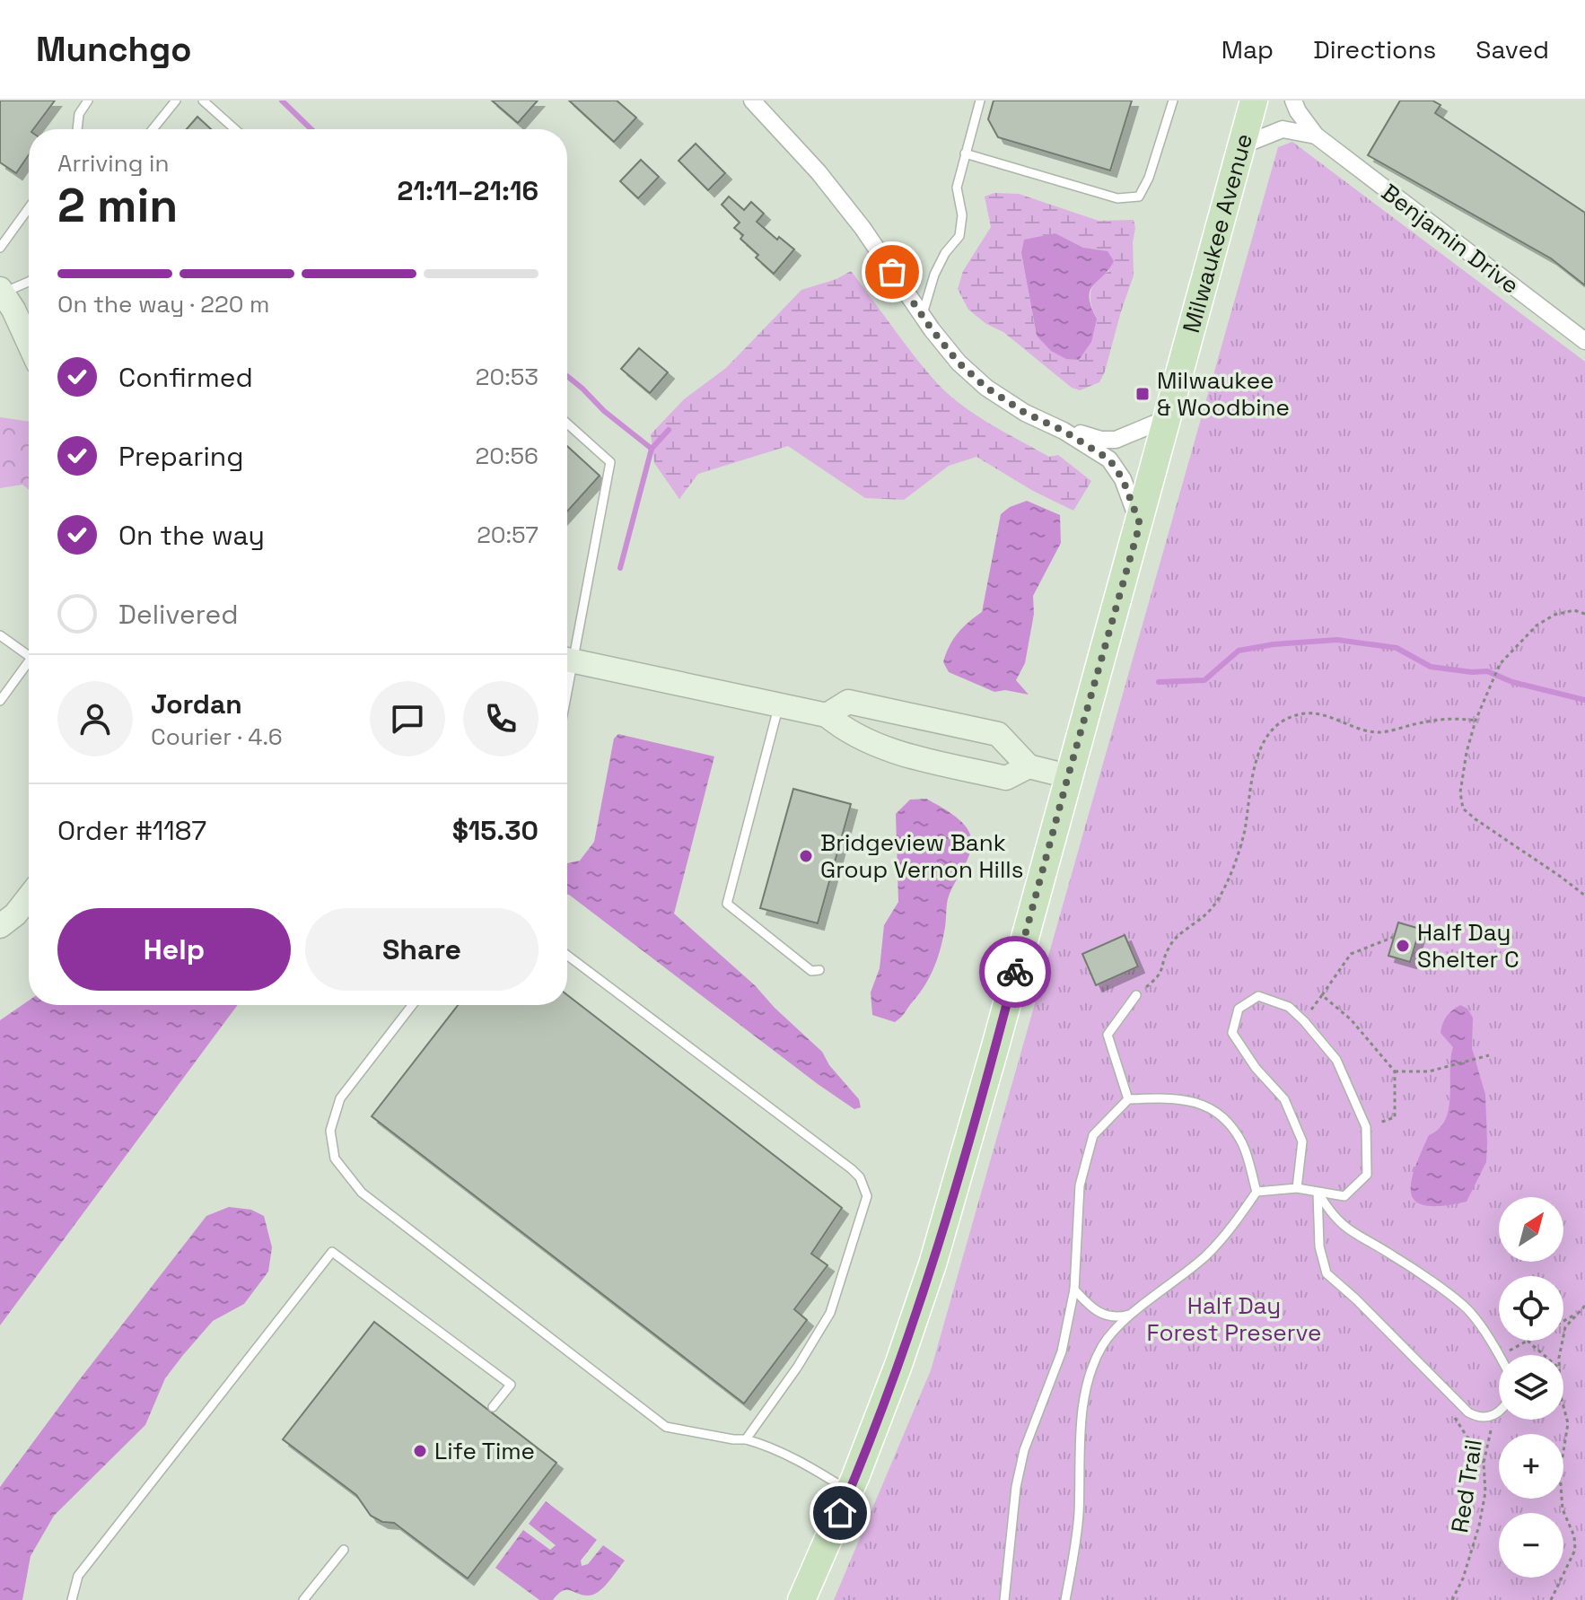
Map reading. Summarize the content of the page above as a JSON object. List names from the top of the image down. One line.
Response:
{"streets":{"main road":["Milwaukee Avenue"],"street":["Benjamin Drive"],"path":["Red Trail"]},"crossings":[["Milwaukee Avenue","Benjamin Drive"]],"parks":["Half Day Forest Preserve"],"places":{"transit":["Milwaukee & Woodbine"],"other":["Bridgeview Bank Group Vernon Hills","Half Day Shelter C","Life Time"]},"north":"top right","page":{"header":"Munchgo","nav":["Map","Directions","Saved"],"heading":["2 min","Arriving in","21:11–21:16"],"panel":["Jordan","Courier · 4.6","Order #1187","$15.30"],"bar":"On the way · 220 m","list":[["Confirmed","20:53"],["Preparing","20:56"],["On the way","20:57"],"Delivered"],"buttons":["Help","Share"],"map_buttons":["+","−"]}}
